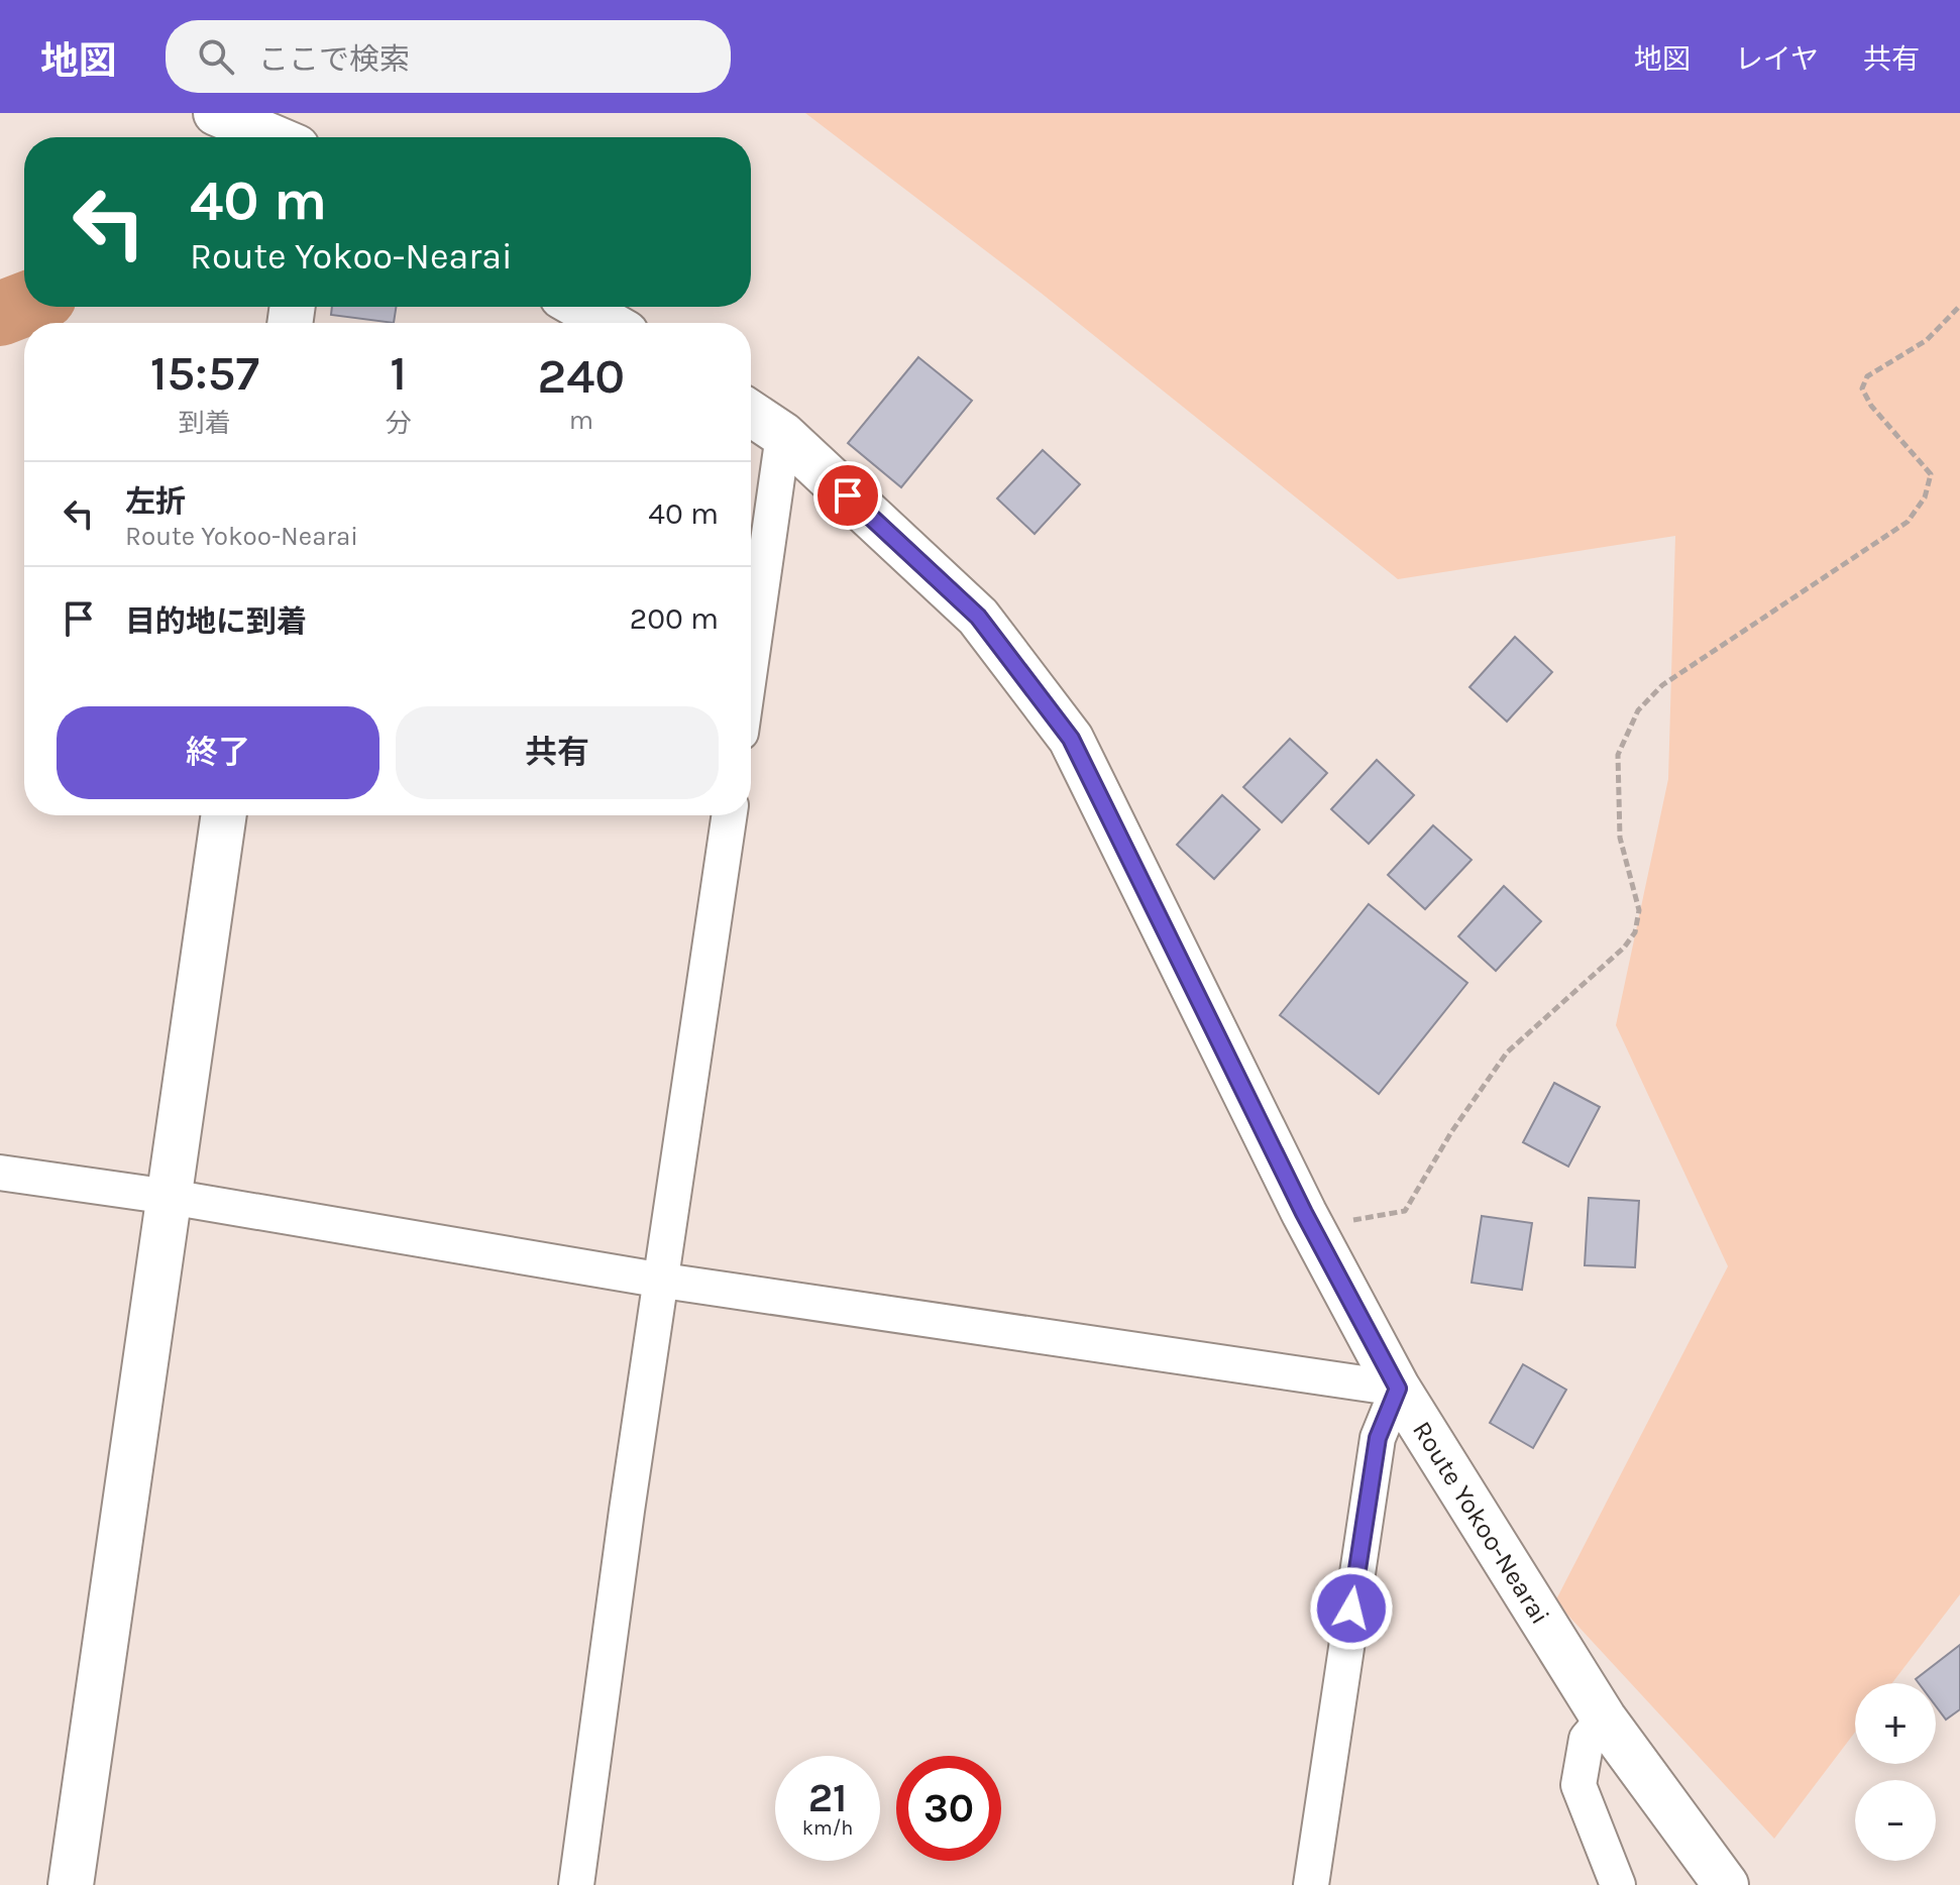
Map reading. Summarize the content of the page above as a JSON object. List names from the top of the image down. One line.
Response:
{"streets":{"main road":["Route Yokoo-Nearai"]},"page":{"header":"地図","search":"ここで検索","nav":["地図","レイヤ","共有"],"turn":["40 m","Route Yokoo-Nearai"],"eta":["15:57","到着","1","分","240","m"],"list":[{"name":"左折","note":"Route Yokoo-Nearai","value":"40 m"},{"name":"目的地に到着","value":"200 m"}],"buttons":["終了","共有"],"map_buttons":["+","−"],"speed":"21 km/h","limit":"30"}}
